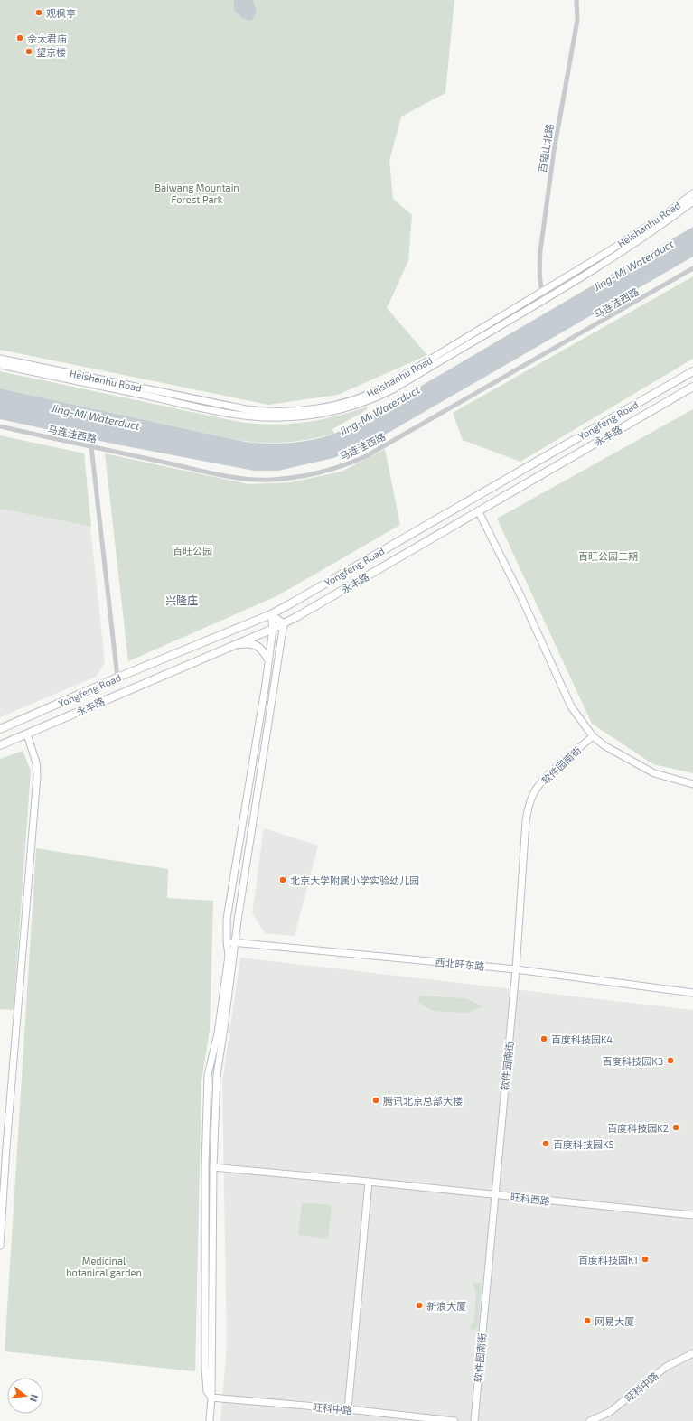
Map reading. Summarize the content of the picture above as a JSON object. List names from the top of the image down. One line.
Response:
{"streets":{"main road":["Yongfeng Road","永丰路"],"street":["百望山北路","Heishanhu Road","马连洼西路","软件园南街","西北旺东路","旺科西路","旺科中路"]},"crossings":[["百望山北路","Heishanhu Road"],["软件园南街","西北旺东路"],["软件园南街","旺科西路"]],"districts":["兴隆庄"],"water":["Jing-Mi Waterduct"],"parks":["Baiwang Mountain Forest Park","百旺公园","百旺公园三期","Medicinal botanical garden"],"places":["观枫亭","佘太君庙","望京楼","北京大学附属小学实验幼儿园","百度科技园K4","百度科技园K3","腾讯北京总部大楼","百度科技园K2","百度科技园K5","百度科技园K1","新浪大厦","网易大厦"],"north":"right"}
